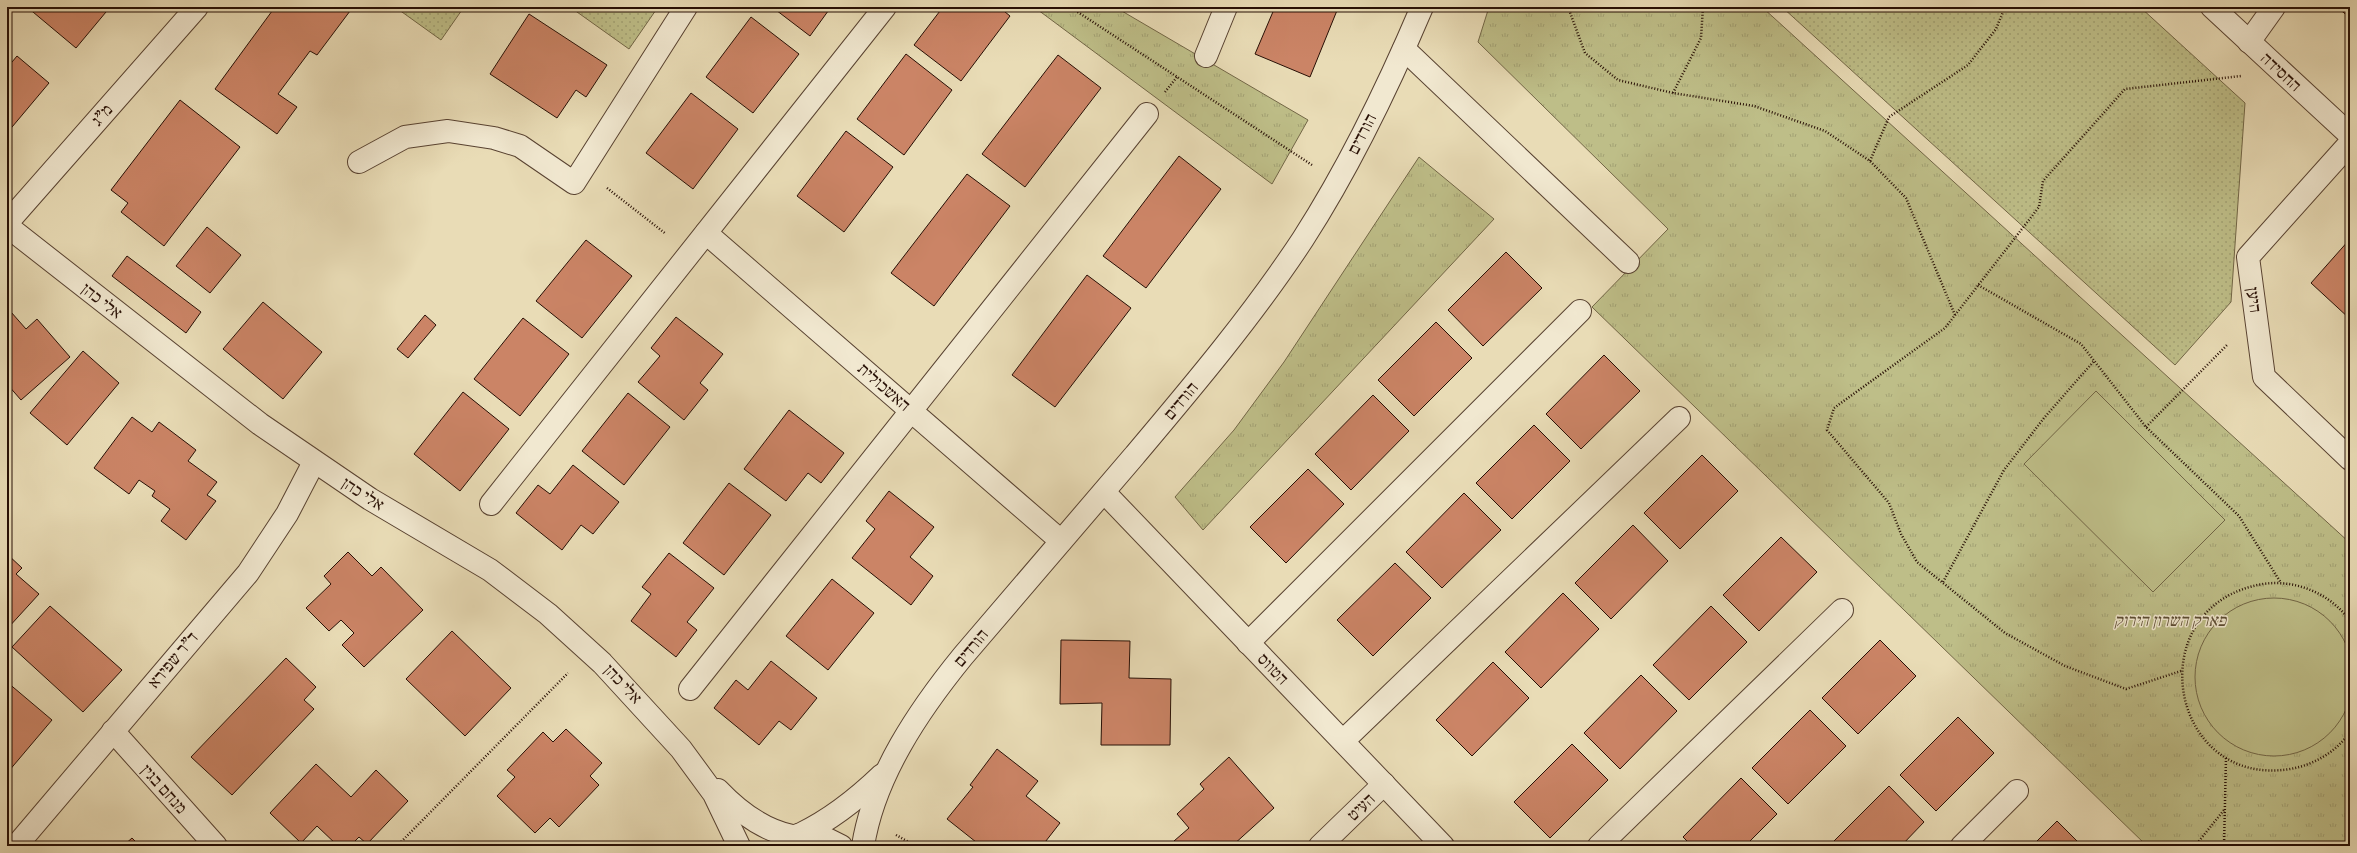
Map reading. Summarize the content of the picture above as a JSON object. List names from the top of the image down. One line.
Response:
{"streets":{"street":["החסידה","מ\"ג","הורדים","היען","אלי כהן","האשכולית","ד\"ר שפירא","הטווס","מנחם בגין","העיט"]},"crossings":[["הורדים","אלי כהן"],["הורדים","האשכולית"],["הורדים","הטווס"],["אלי כהן","ד\"ר שפירא"],["ד\"ר שפירא","מנחם בגין"],["הטווס","העיט"]],"parks":["פארק השרון הירוק"]}
